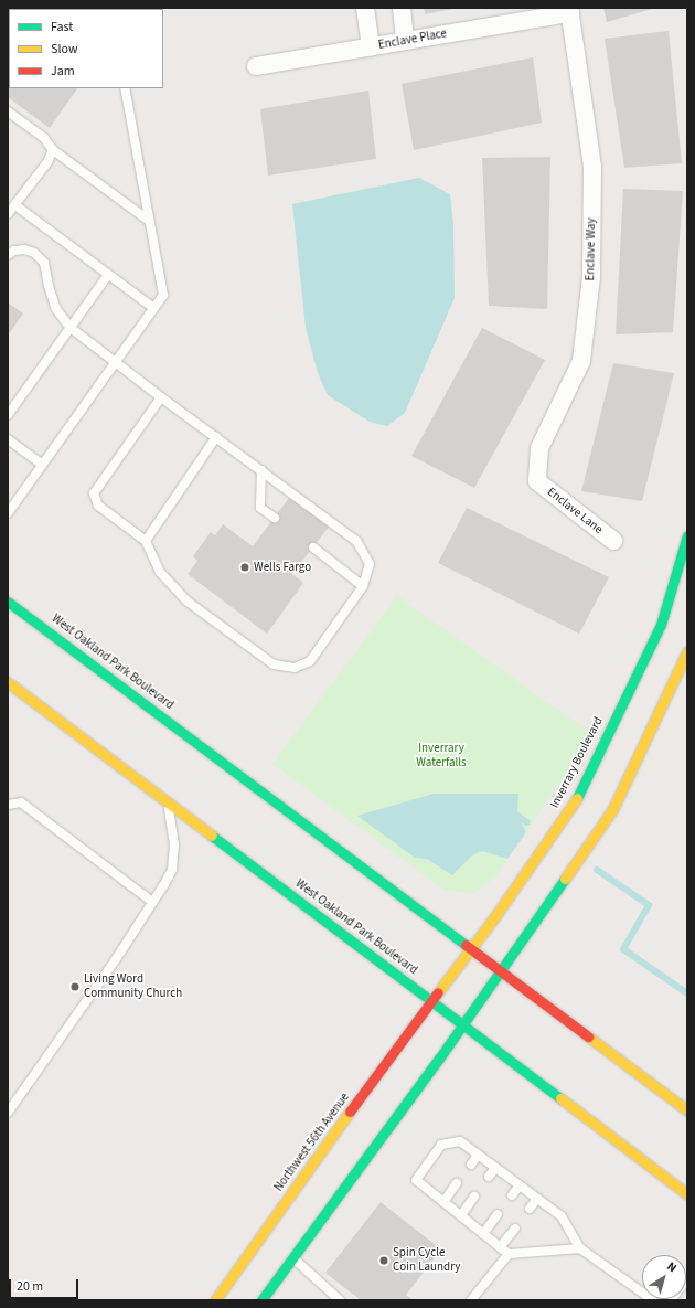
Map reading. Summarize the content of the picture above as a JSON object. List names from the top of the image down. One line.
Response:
{"streets":{"main road":["West Oakland Park Boulevard","Inverrary Boulevard","Northwest 56th Avenue"],"street":["Enclave Place","Enclave Way","Enclave Lane"]},"crossings":[["Enclave Place","Enclave Way"],["Enclave Way","Enclave Lane"],["West Oakland Park Boulevard","Inverrary Boulevard"],["West Oakland Park Boulevard","Northwest 56th Avenue"],["Inverrary Boulevard","Northwest 56th Avenue"]],"parks":["Inverrary Waterfalls"],"places":["Wells Fargo","Living Word Community Church","Spin Cycle Coin Laundry"],"legend":["Fast","Slow","Jam"],"scale_bar":"20 m","north":"top right"}
